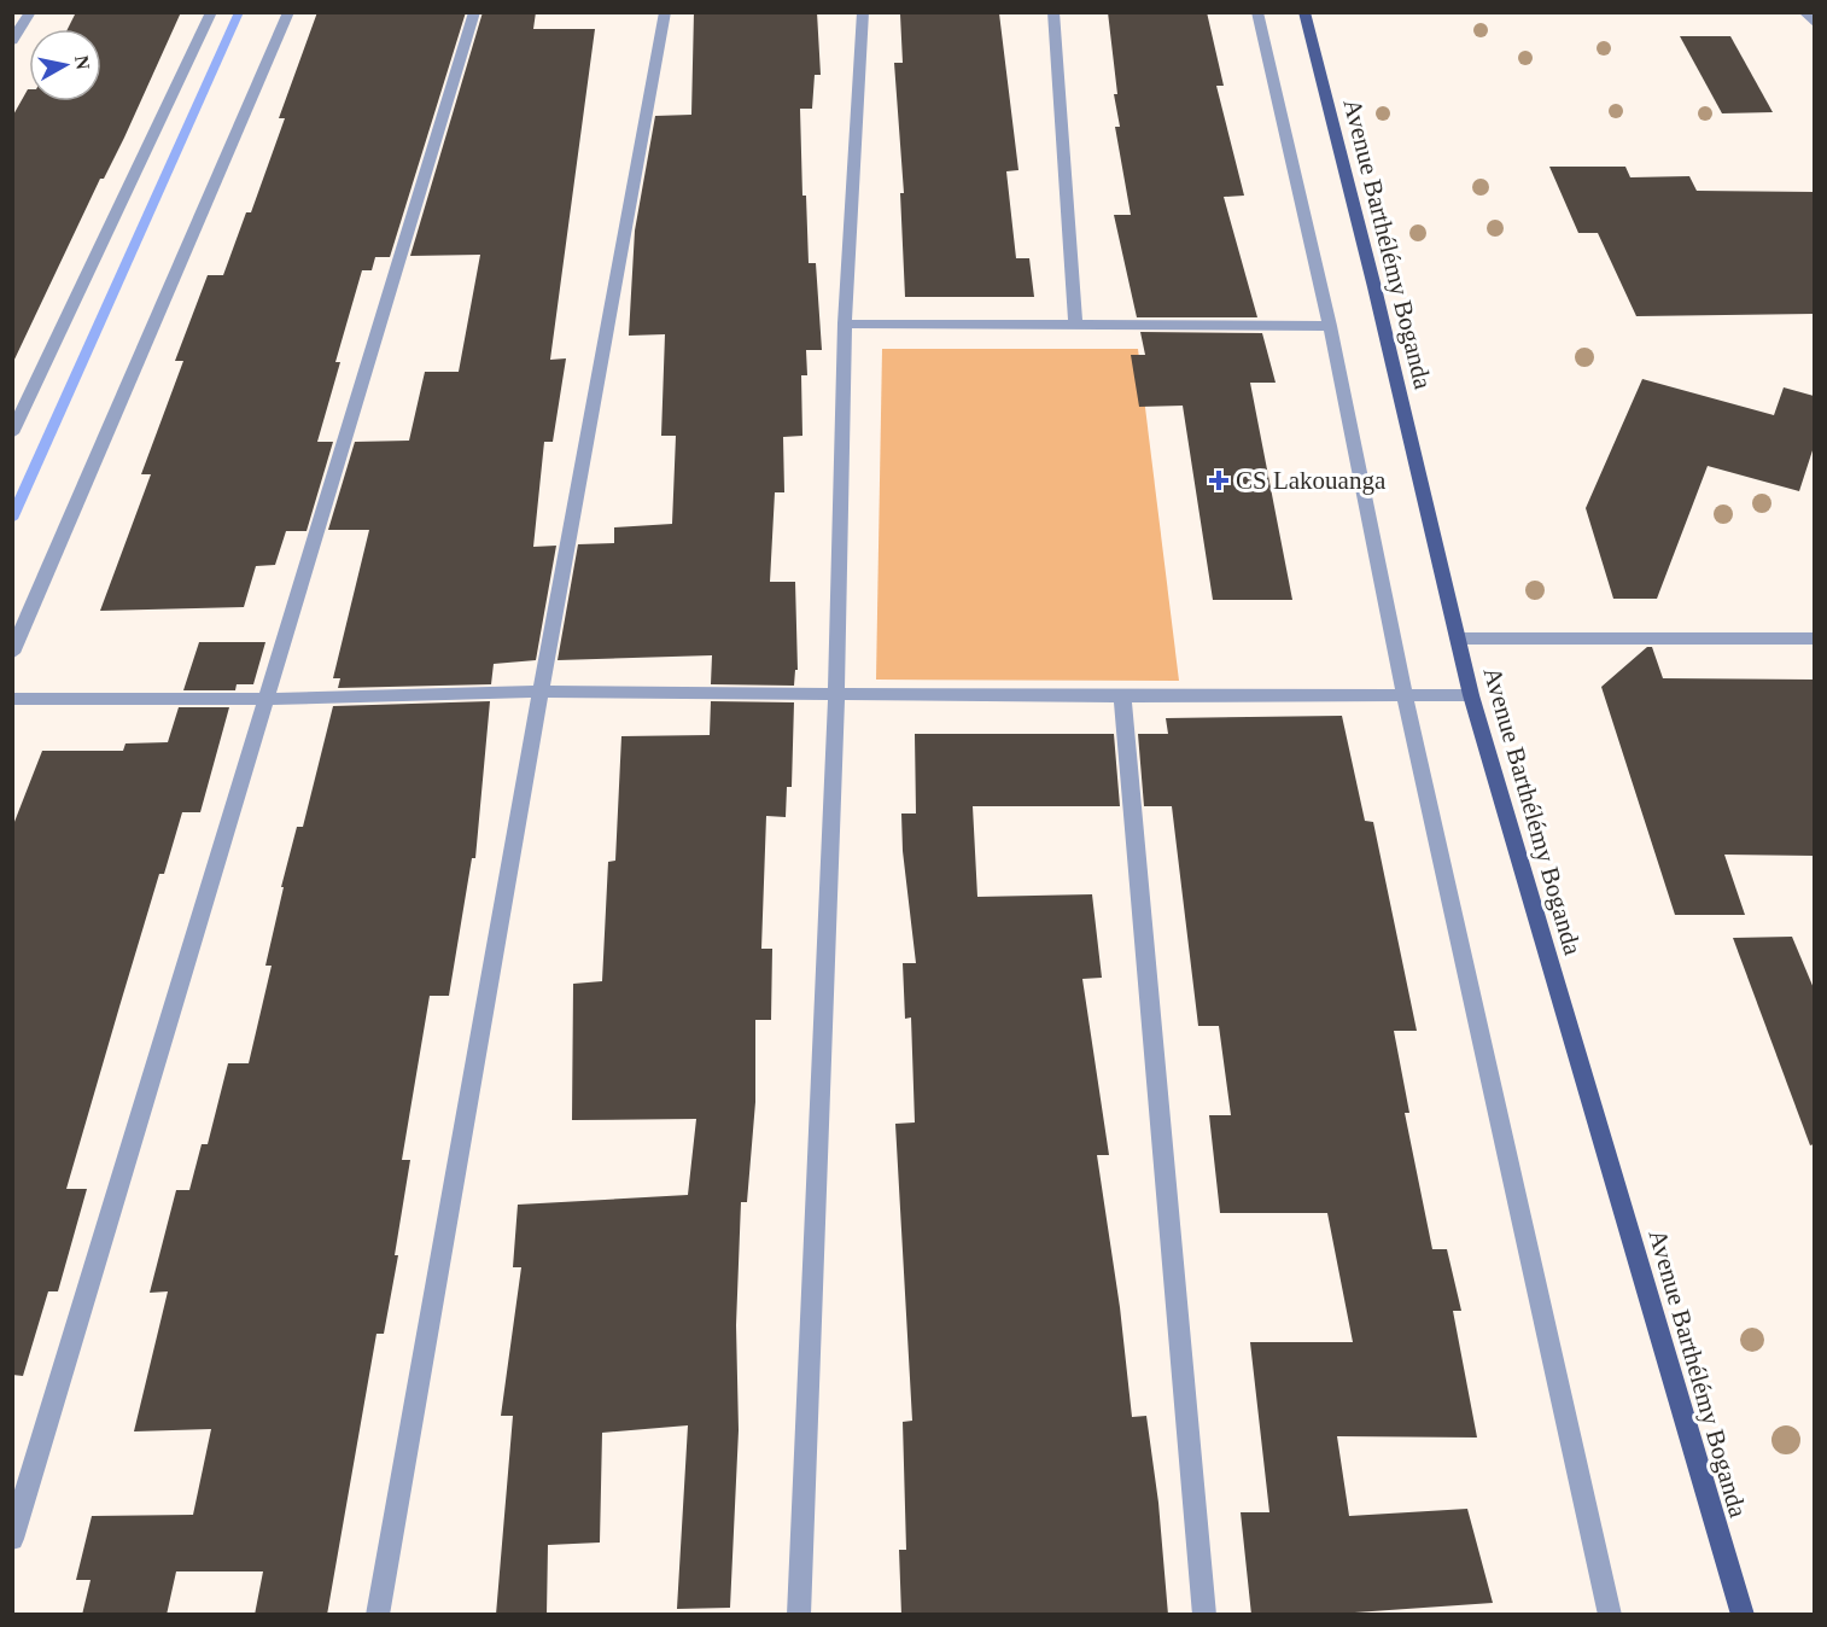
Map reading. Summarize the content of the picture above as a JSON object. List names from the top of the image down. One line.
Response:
{"streets":{"main road":["Avenue Barthélémy Boganda"]},"places":{"health":["CS Lakouanga"]},"north":"right"}
